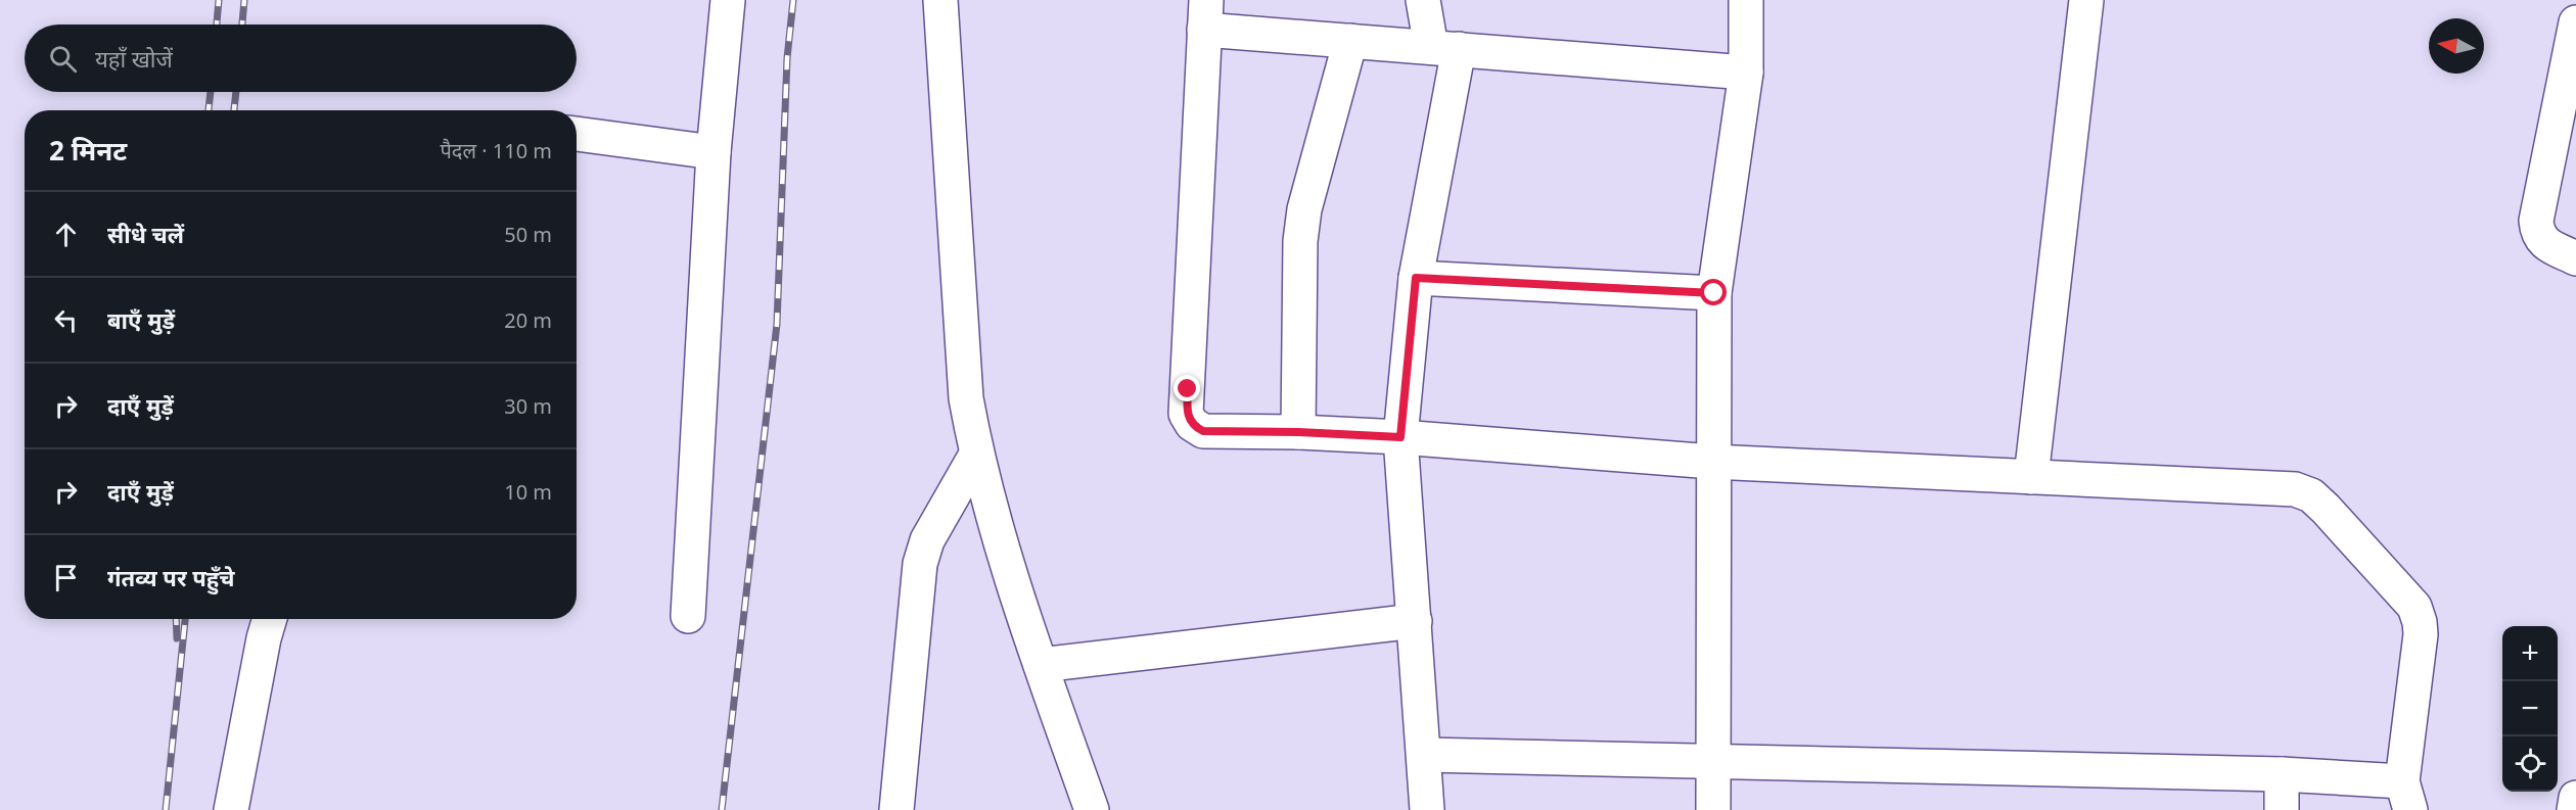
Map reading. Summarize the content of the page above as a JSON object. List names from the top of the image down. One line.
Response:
{"north":"left","page":{"search":"यहाँ खोजें","heading":["2 मिनट","पैदल · 110 m"],"list":[["सीधे चलें","50 m"],["बाएँ मुड़ें","20 m"],["दाएँ मुड़ें","30 m"],["दाएँ मुड़ें","10 m"],"गंतव्य पर पहुँचे"],"map_buttons":["+","−"]}}
